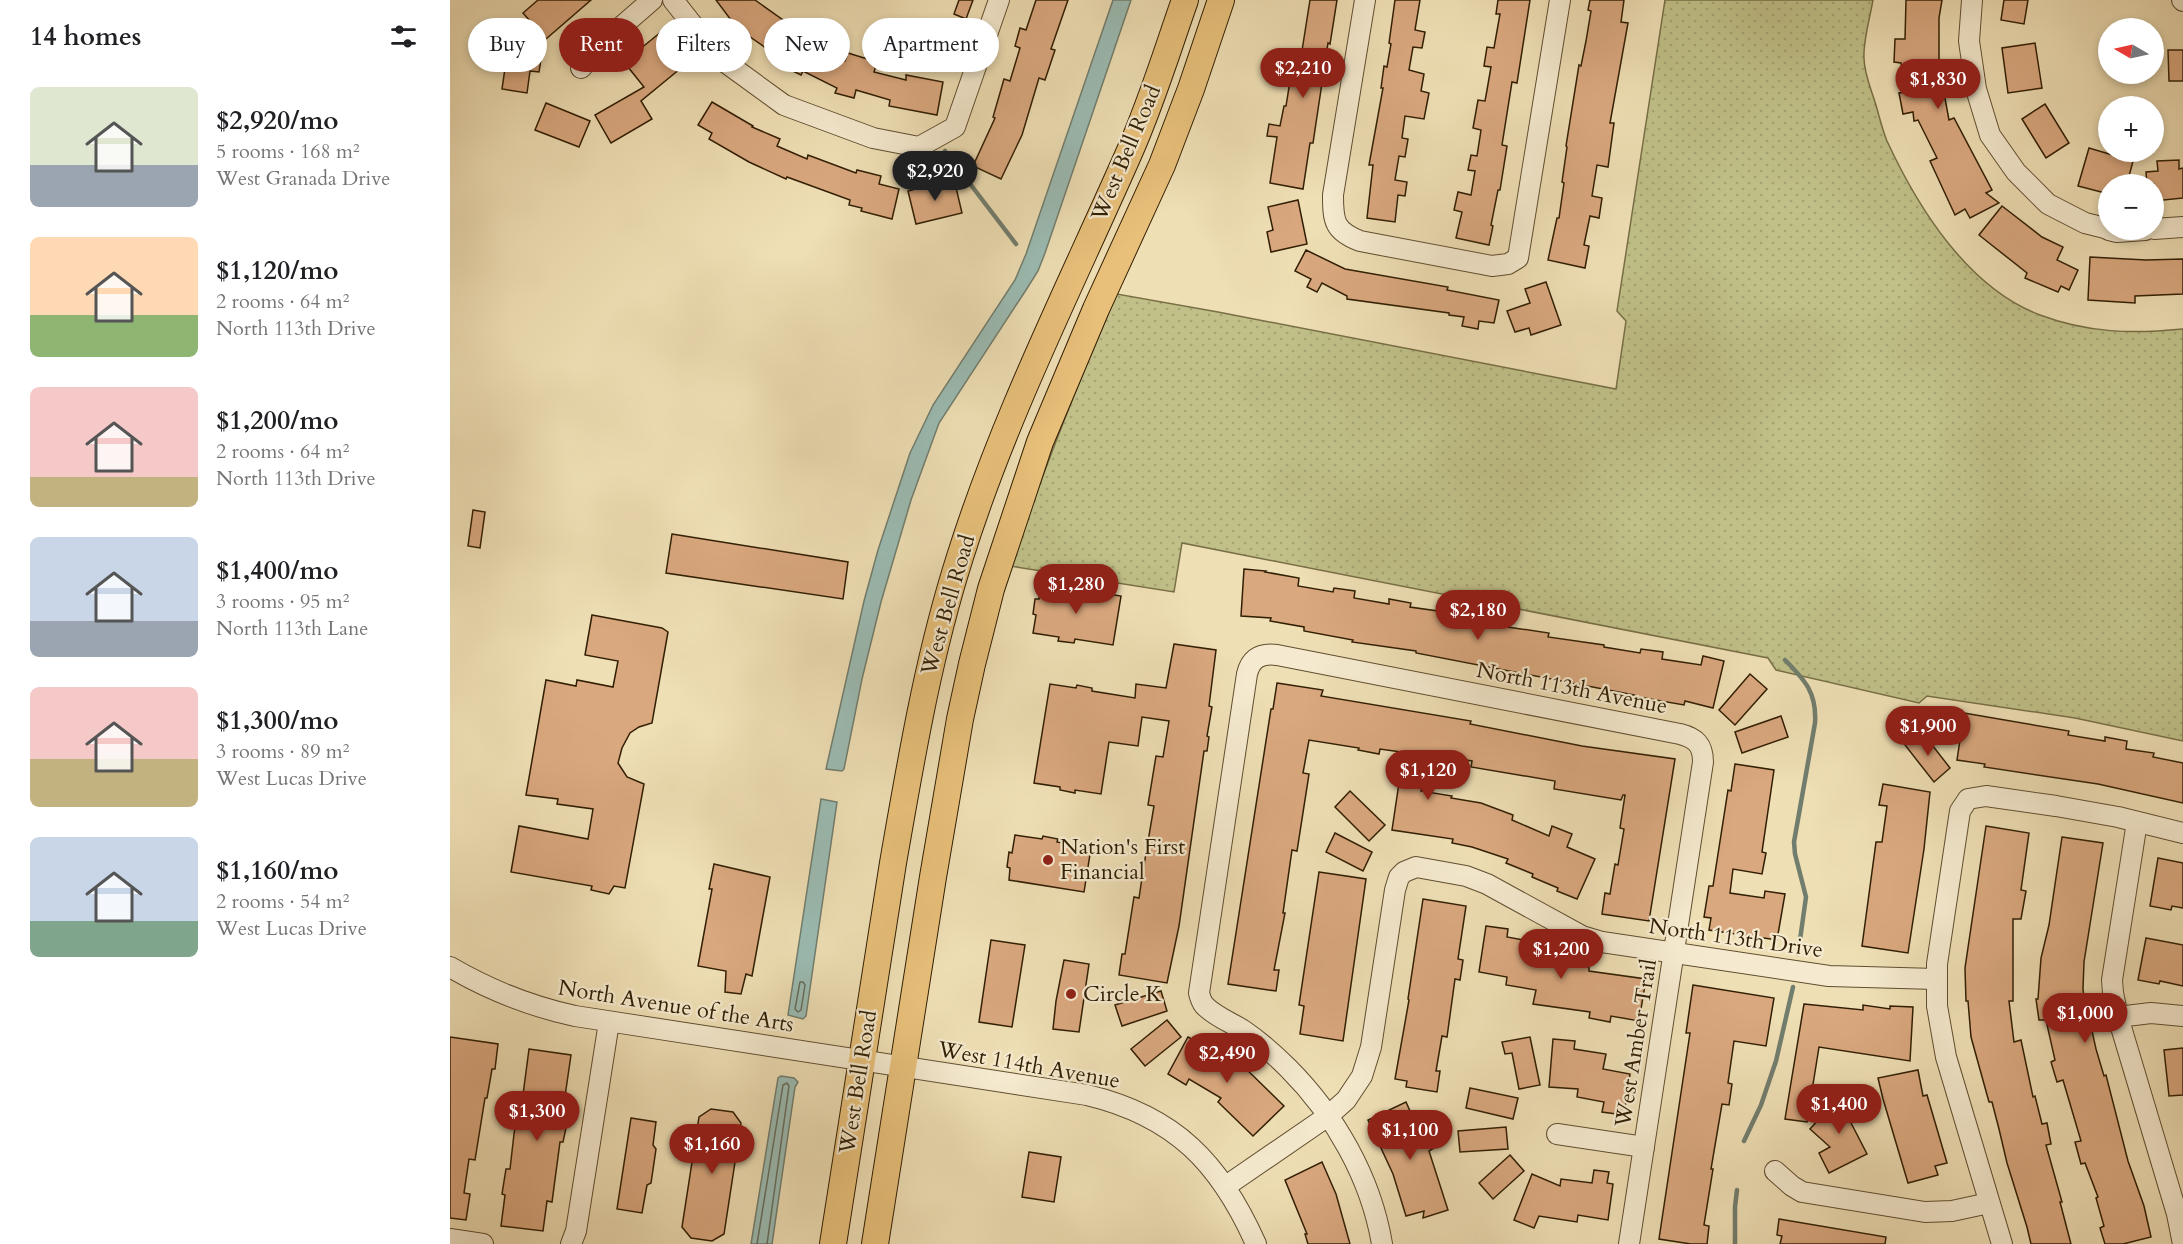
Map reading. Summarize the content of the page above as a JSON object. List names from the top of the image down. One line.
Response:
{"streets":{"main road":["West Bell Road"],"street":["North 113th Avenue","North 113th Drive","North Avenue of the Arts","West Amber Trail","West 114th Avenue"]},"crossings":[["West Bell Road","North Avenue of the Arts"],["West Bell Road","West 114th Avenue"],["North 113th Avenue","North 113th Drive"],["North 113th Avenue","West Amber Trail"],["North 113th Drive","West Amber Trail"],["North Avenue of the Arts","West 114th Avenue"]],"places":["Nation's First Financial","Circle K"],"north":"left","page":{"heading":"14 homes","map_buttons":["+","−"],"chip":["Buy","Rent","Filters","New","Apartment"],"price":["$2,210","$1,830","$2,920","$1,280","$2,180","$1,900","$1,120","$1,200","$1,000","$2,490","$1,400","$1,300","$1,100","$1,160"],"list":[{"name":"$2,920/mo","note":"5 rooms · 168 m² · West Granada Drive"},{"name":"$1,120/mo","note":"2 rooms · 64 m² · North 113th Drive"},{"name":"$1,200/mo","note":"2 rooms · 64 m² · North 113th Drive"},{"name":"$1,400/mo","note":"3 rooms · 95 m² · North 113th Lane"},{"name":"$1,300/mo","note":"3 rooms · 89 m² · West Lucas Drive"},{"name":"$1,160/mo","note":"2 rooms · 54 m² · West Lucas Drive"}]}}
